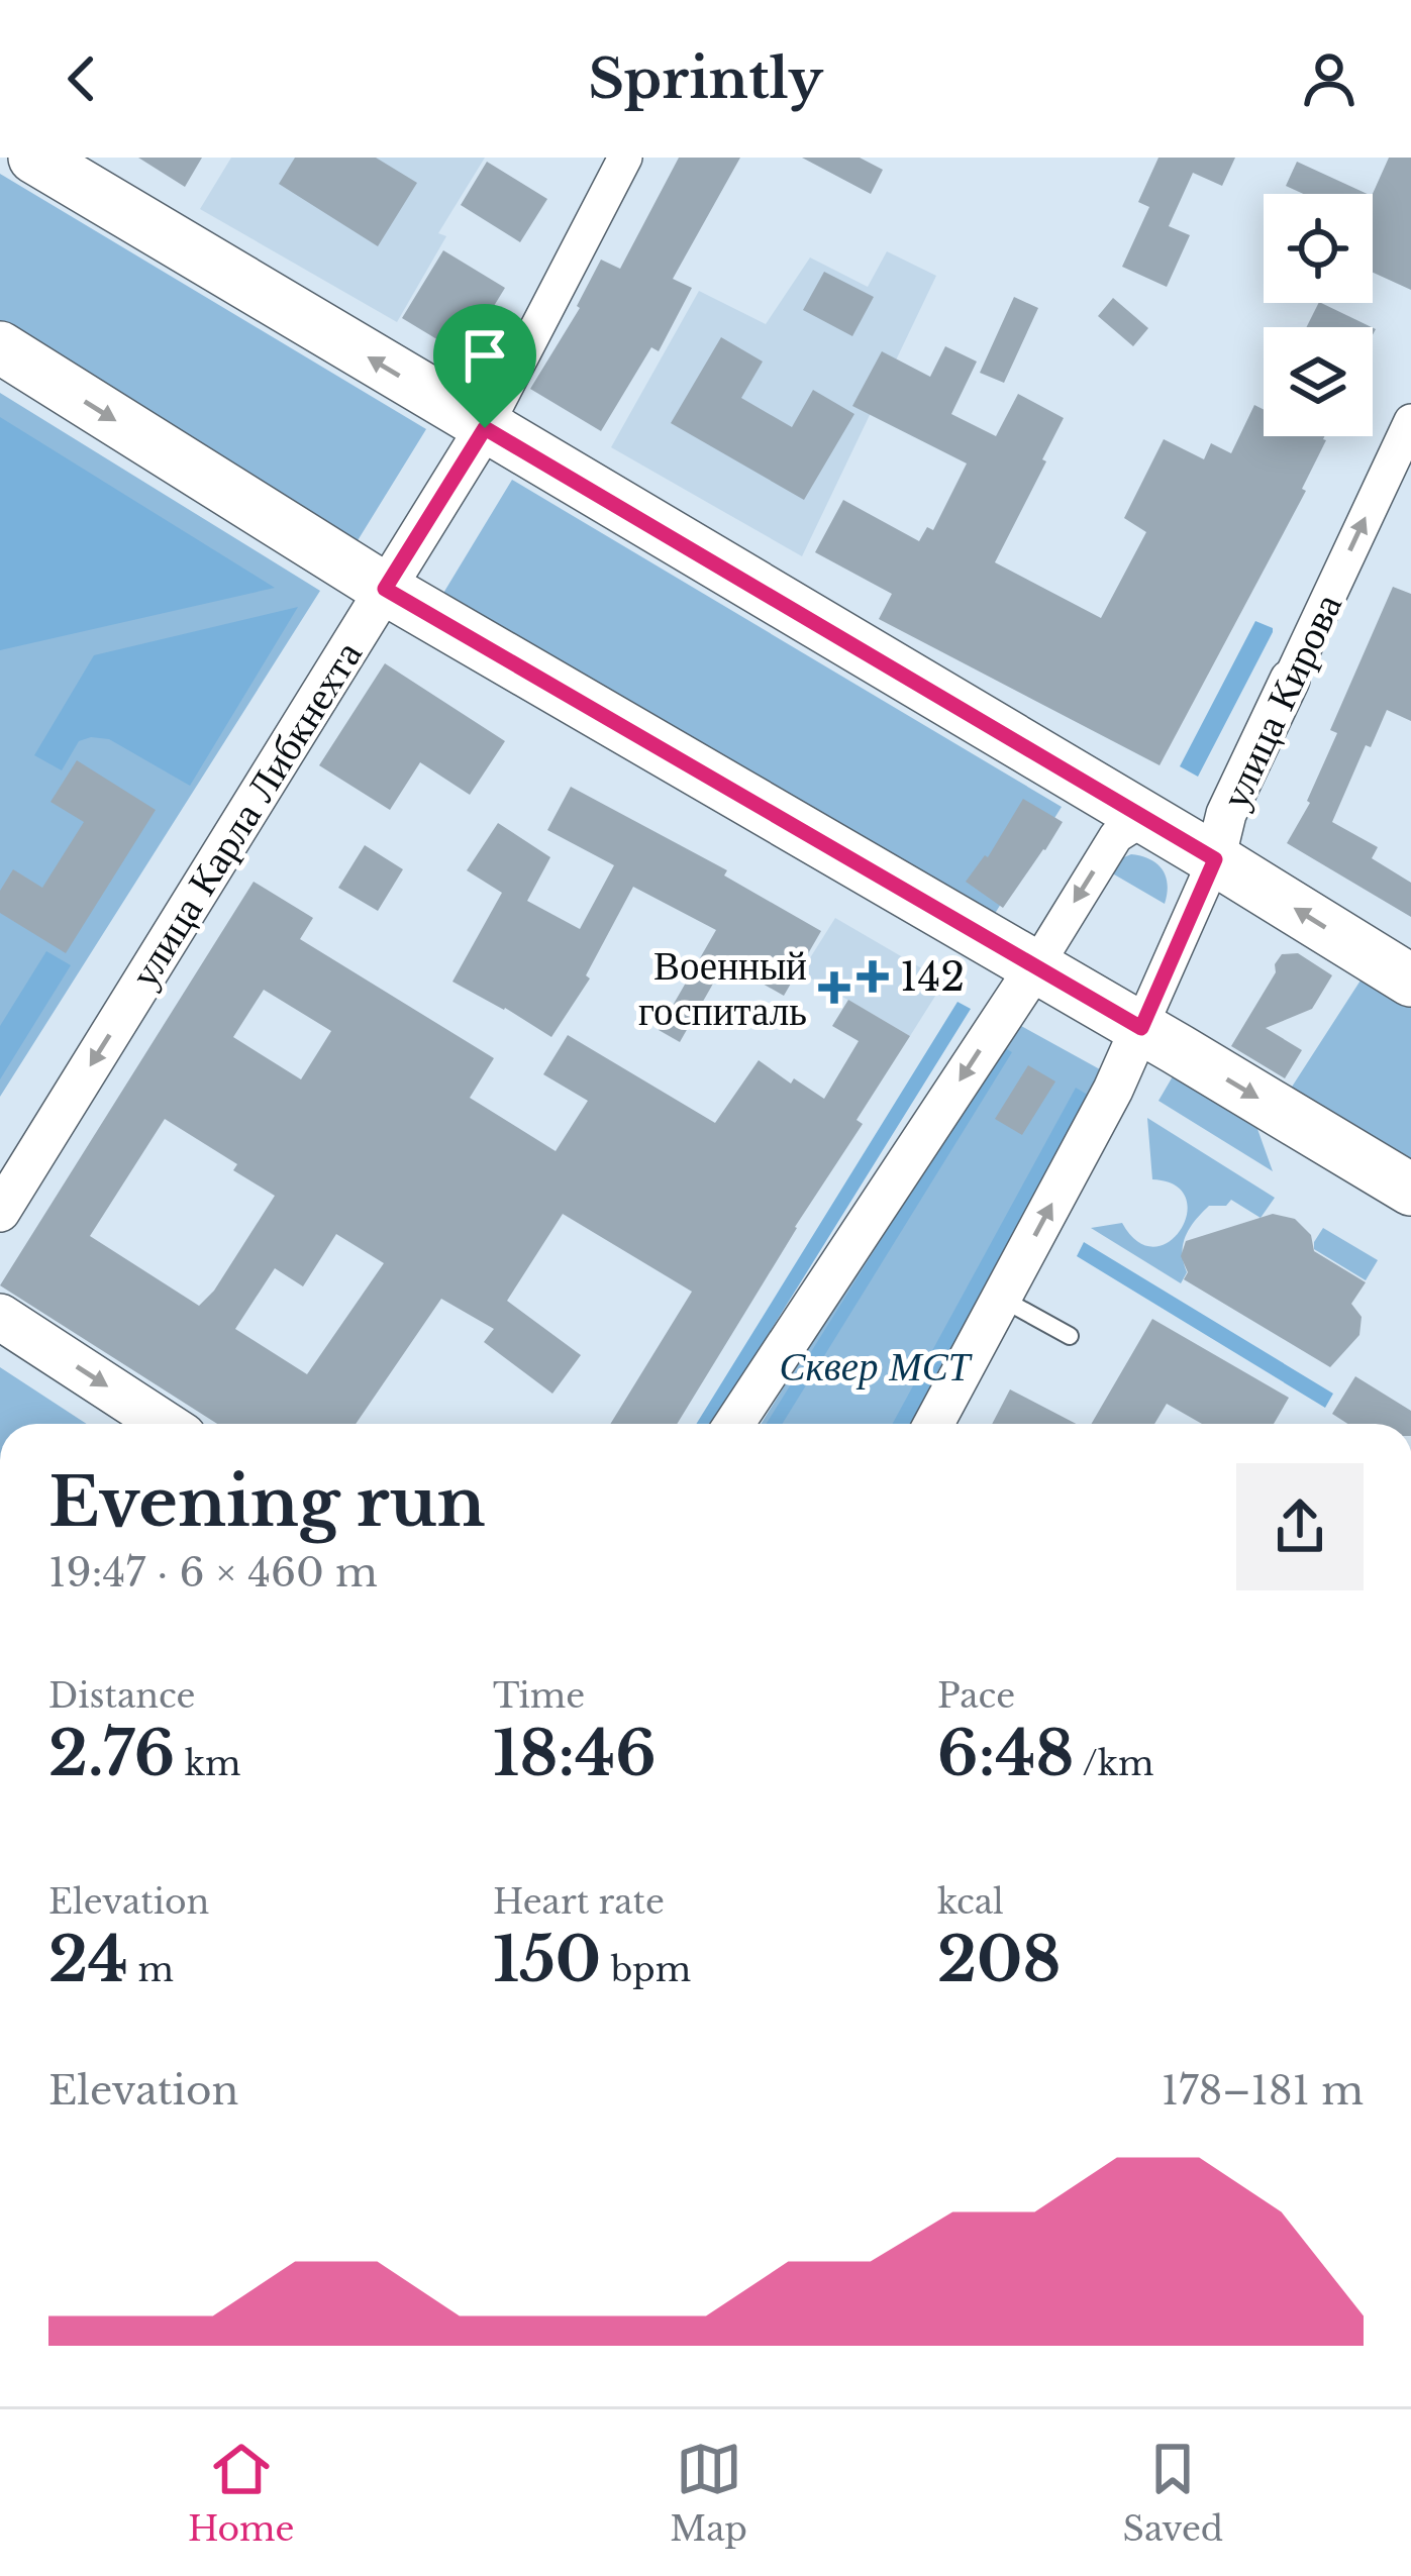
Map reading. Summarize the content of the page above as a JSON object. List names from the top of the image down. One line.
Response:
{"streets":{"street":["улица Кирова","улица Карла Либкнехта"]},"one_way":["улица Карла Либкнехта"],"parks":["Сквер МСТ"],"places":{"health":["142","Военный госпиталь"]},"page":{"header":"Sprintly","heading":["Evening run","19:47 · 6 × 460 m"],"stats":[["Distance","2.76 km"],["Time","18:46"],["Pace","6:48 /km"],["Elevation","24 m"],["Heart rate","150 bpm"],["kcal","208"]],"chart":["Elevation","178–181 m"],"tabs":["Home","Map","Saved"]}}
